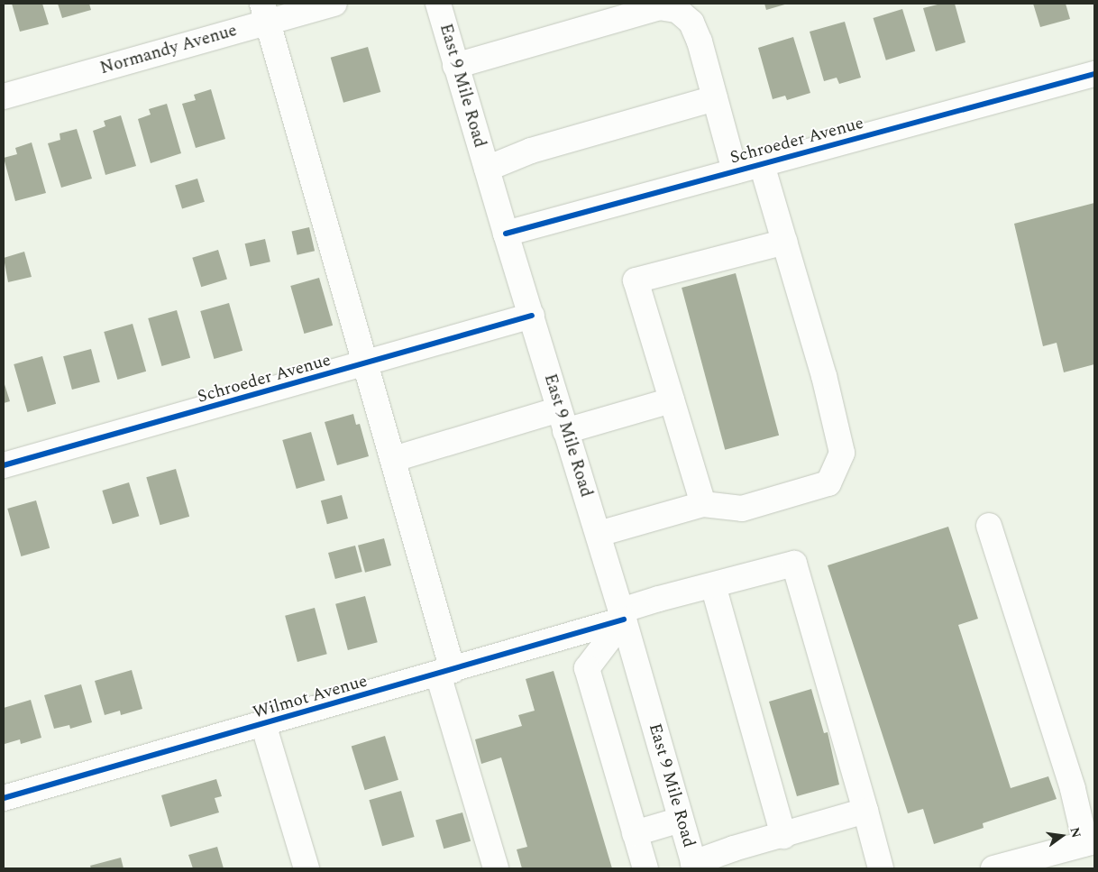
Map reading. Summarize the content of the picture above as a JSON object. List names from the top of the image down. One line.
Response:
{"streets":{"street":["Normandy Avenue","East 9 Mile Road","Schroeder Avenue","Wilmot Avenue"]},"crossings":[["East 9 Mile Road","Schroeder Avenue"],["East 9 Mile Road","Wilmot Avenue"]],"north":"right"}
